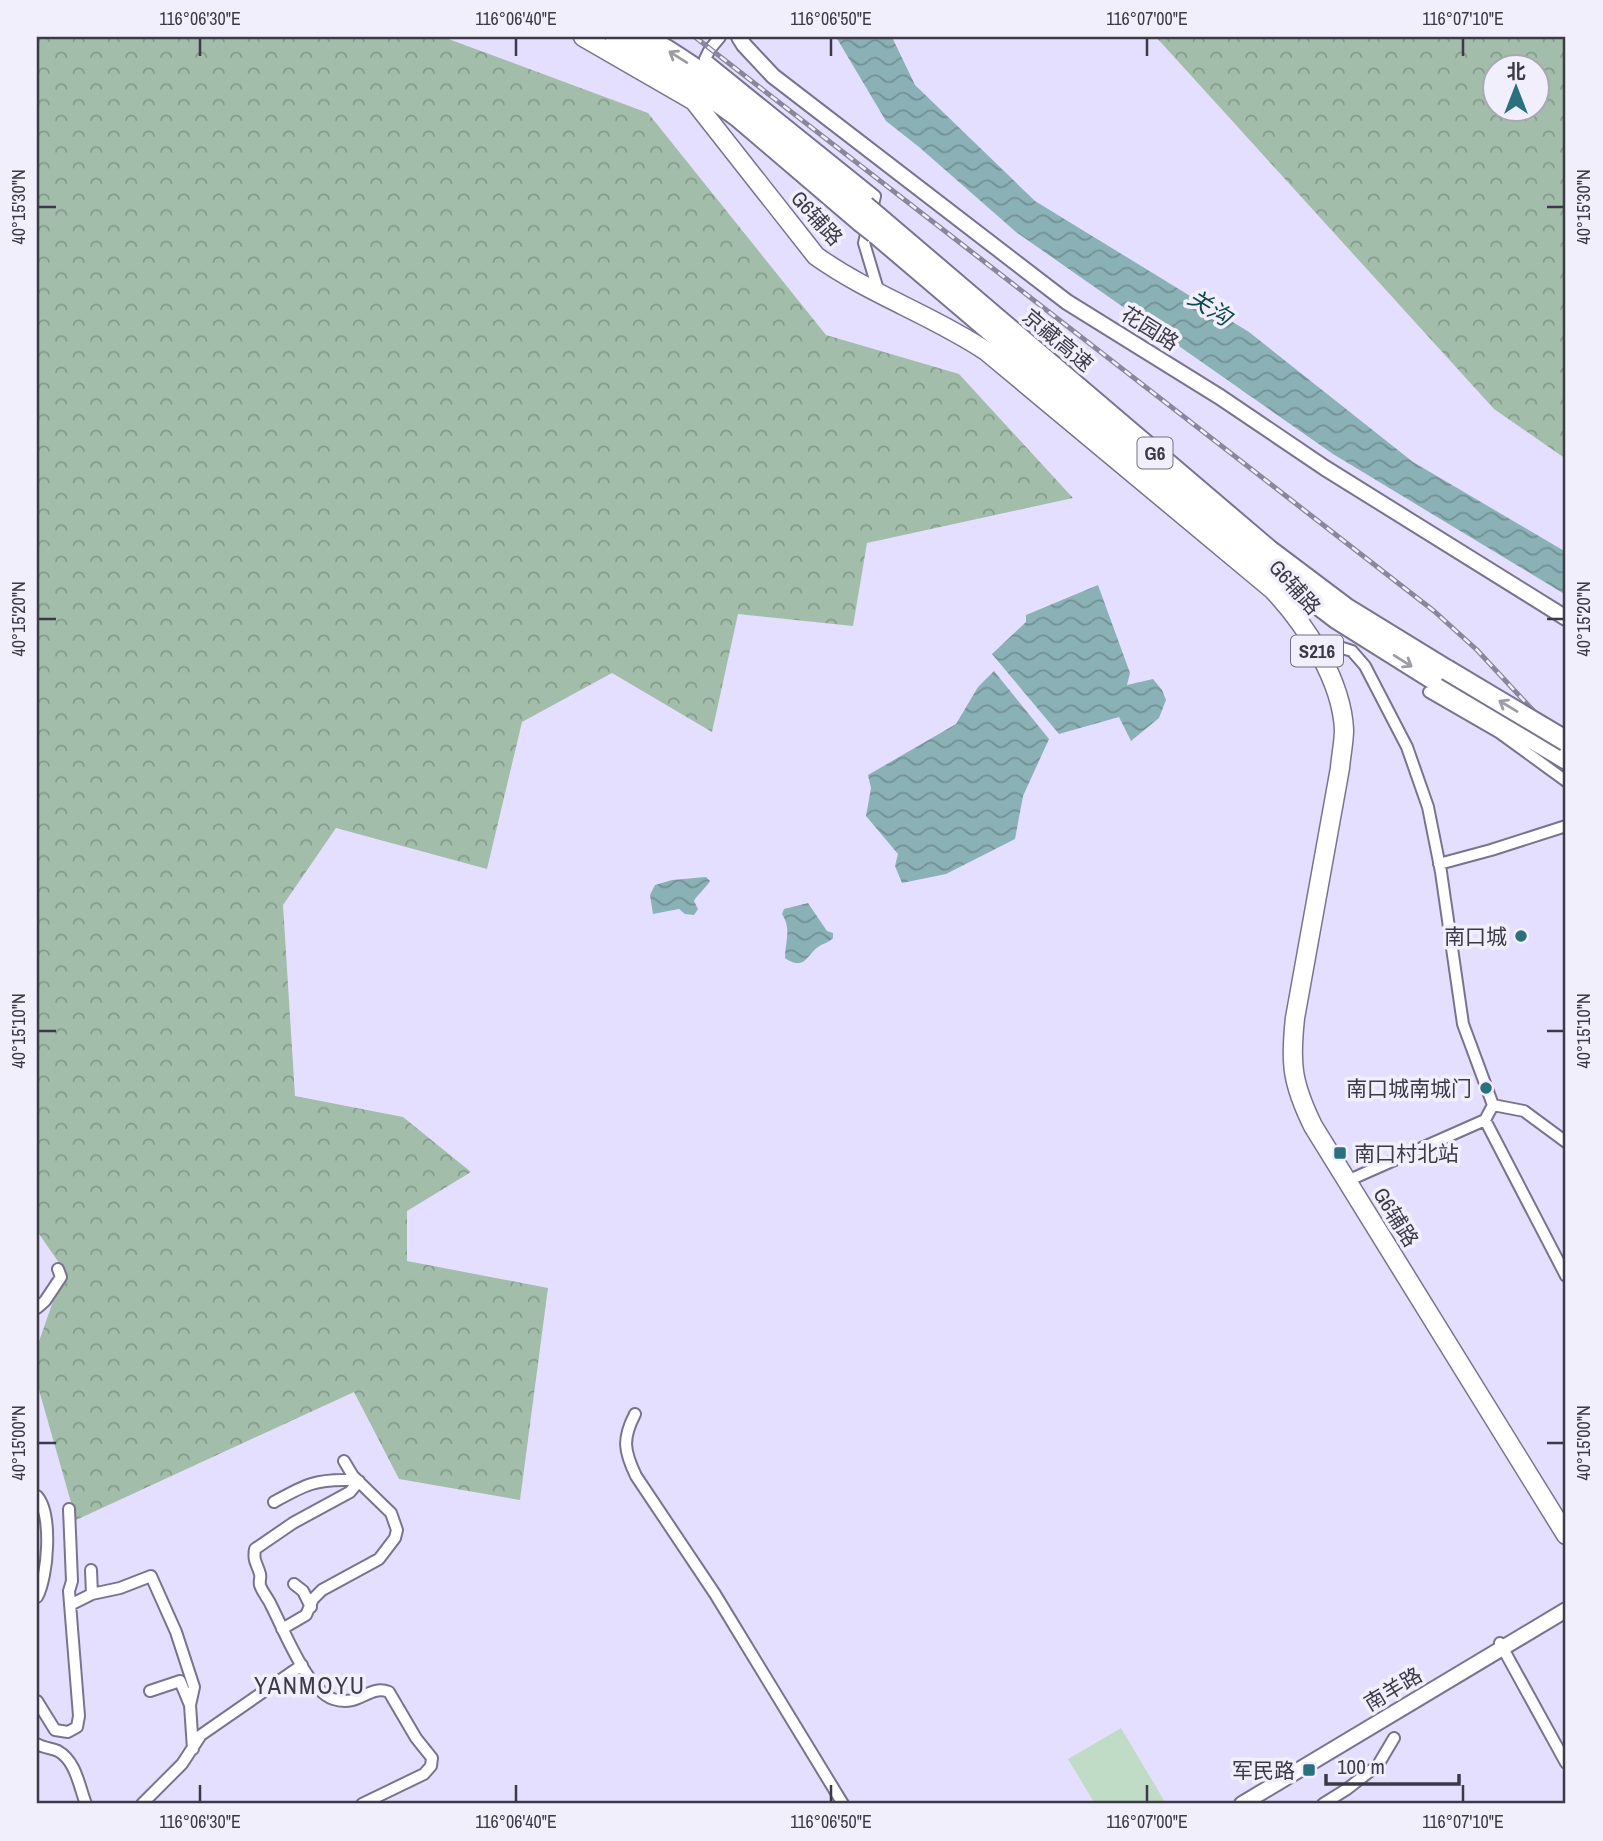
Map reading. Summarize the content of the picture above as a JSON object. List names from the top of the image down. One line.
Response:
{"streets":{"highway":["京藏高速","G6"],"main road":["G6辅路","S216"],"street":["花园路","南羊路"]},"crossings":[["京藏高速","G6"]],"districts":["YANMOYU"],"water":["关沟"],"places":{"other":["南口城","南口城南城门"],"transit":["南口村北站","军民路"]},"scale_bar":"100 m","north":"top","coordinates":["116°06'30\"E","116°06'40\"E","116°06'50\"E","116°07'00\"E","116°07'10\"E","40°15'30\"N","40°15'20\"N","40°15'10\"N","40°15'00\"N"]}
